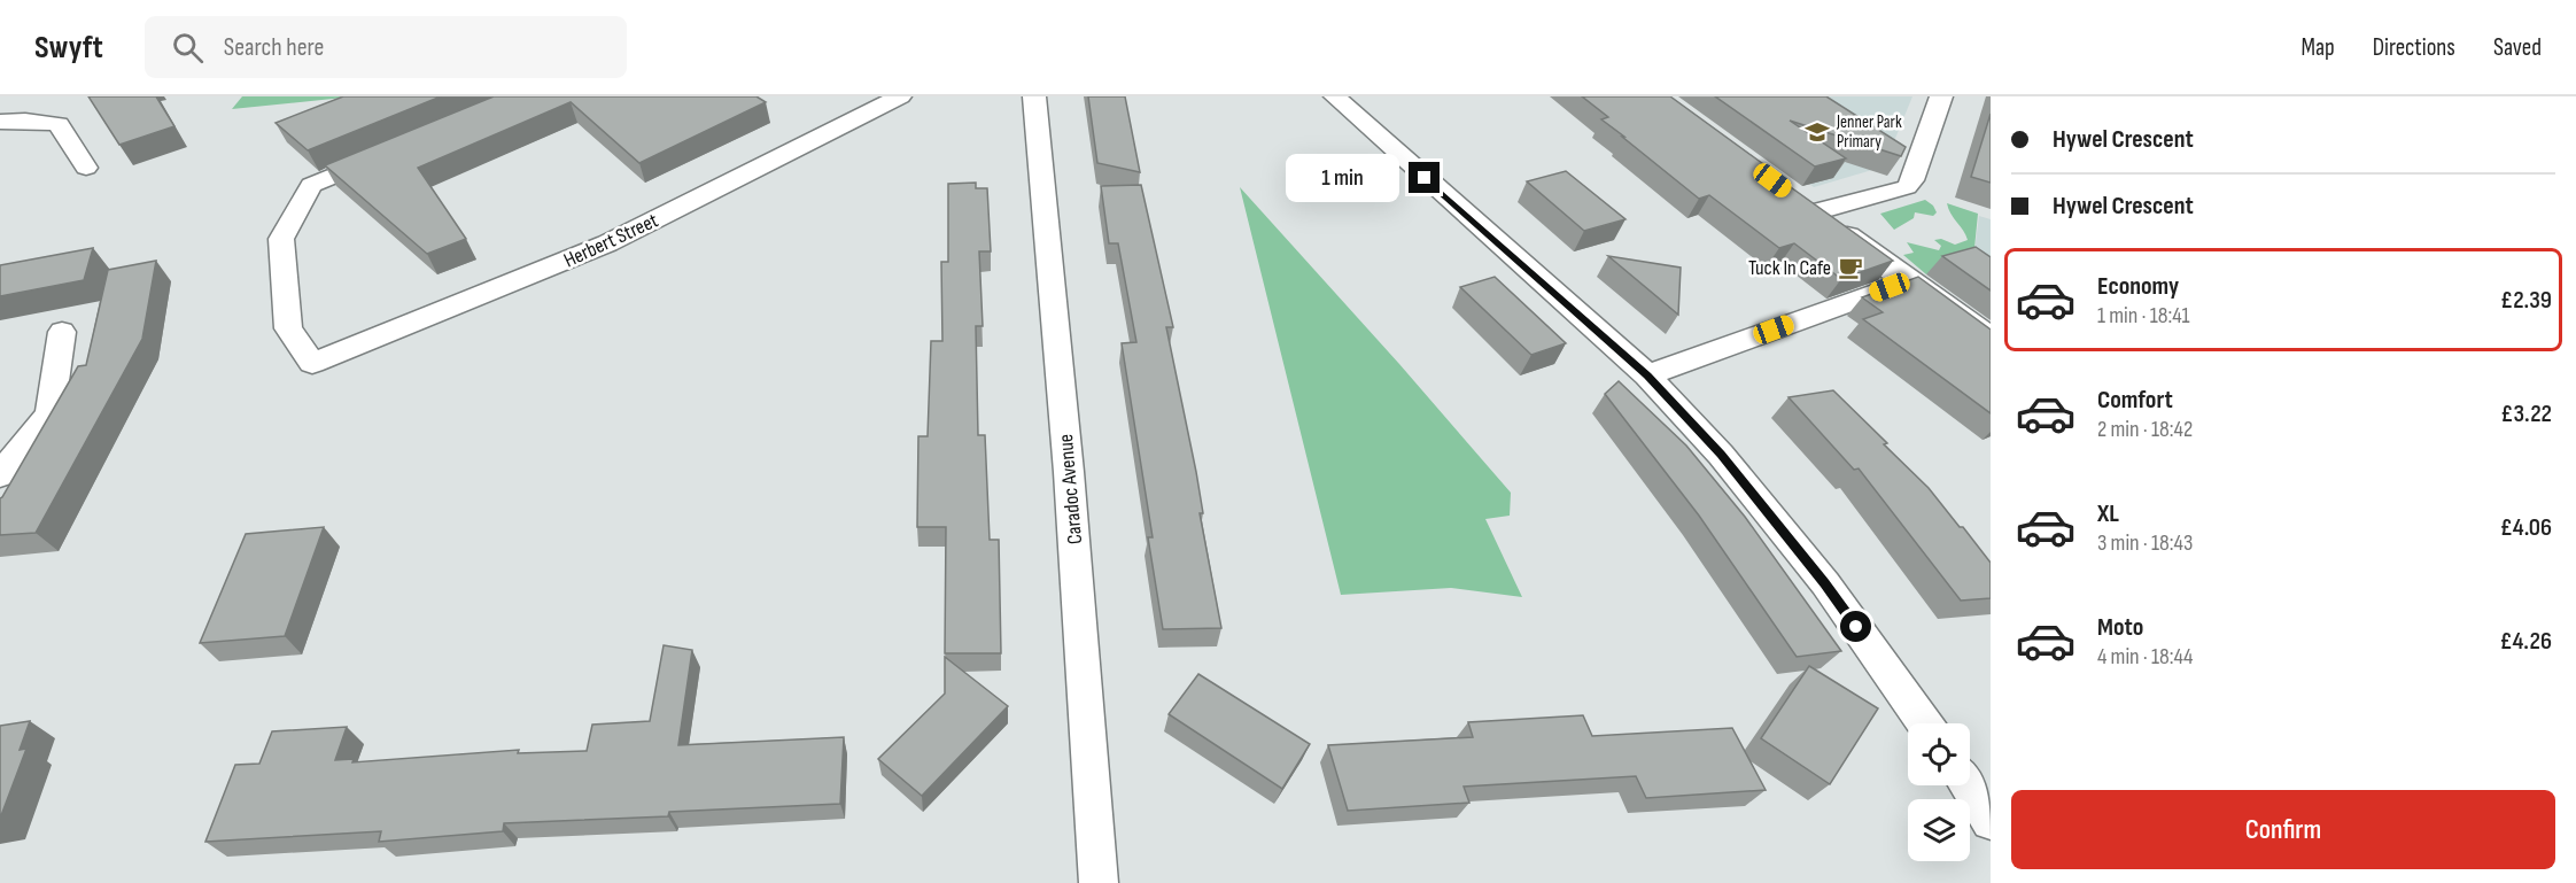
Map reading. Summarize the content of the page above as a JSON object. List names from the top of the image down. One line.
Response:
{"streets":{"street":["Herbert Street","Caradoc Avenue"]},"places":{"school or university":["Jenner Park Primary"],"cafe":["Tuck In Cafe"]},"page":{"header":"Swyft","search":"Search here","nav":["Map","Directions","Saved"],"banner":["Hywel Crescent","Hywel Crescent"],"bubble":"1 min","list":[{"name":"Economy","note":"1 min · 18:41","value":"£2.39"},{"name":"Comfort","note":"2 min · 18:42","value":"£3.22"},{"name":"XL","note":"3 min · 18:43","value":"£4.06"},{"name":"Moto","note":"4 min · 18:44","value":"£4.26"}],"buttons":"Confirm"}}
